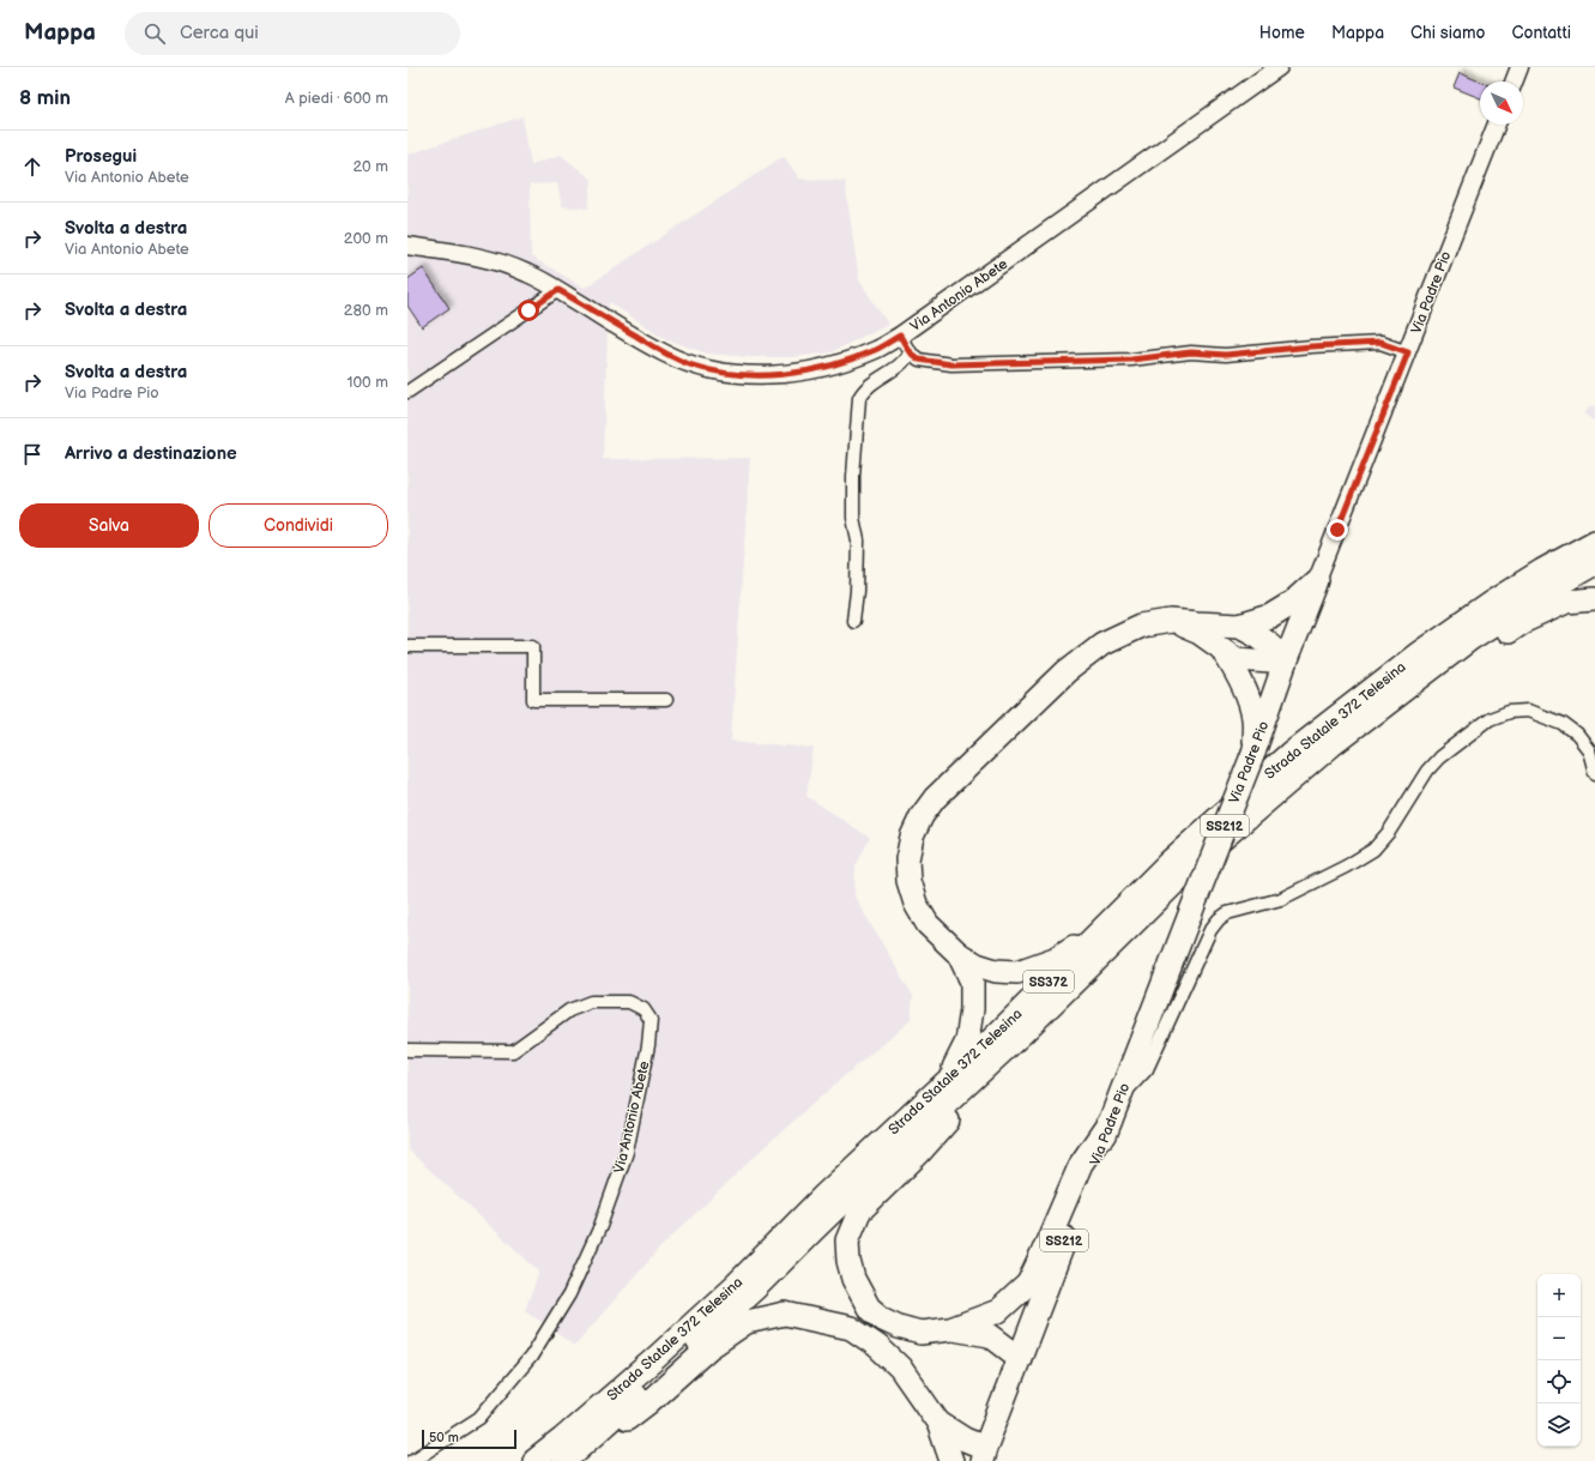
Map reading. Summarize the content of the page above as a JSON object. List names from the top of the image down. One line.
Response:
{"streets":{"highway":["Via Padre Pio","Strada Statale 372 Telesina","SS212","SS372"],"main road":["Via Antonio Abete"]},"scale_bar":"50 m","north":"bottom right","page":{"header":"Mappa","search":"Cerca qui","nav":["Home","Mappa","Chi siamo","Contatti"],"heading":["8 min","A piedi · 600 m"],"list":[["Prosegui","Via Antonio Abete","20 m"],["Svolta a destra","Via Antonio Abete","200 m"],["Svolta a destra","280 m"],["Svolta a destra","Via Padre Pio","100 m"],"Arrivo a destinazione"],"buttons":["Salva","Condividi"],"map_buttons":["+","−"],"scale":"50 m"}}
